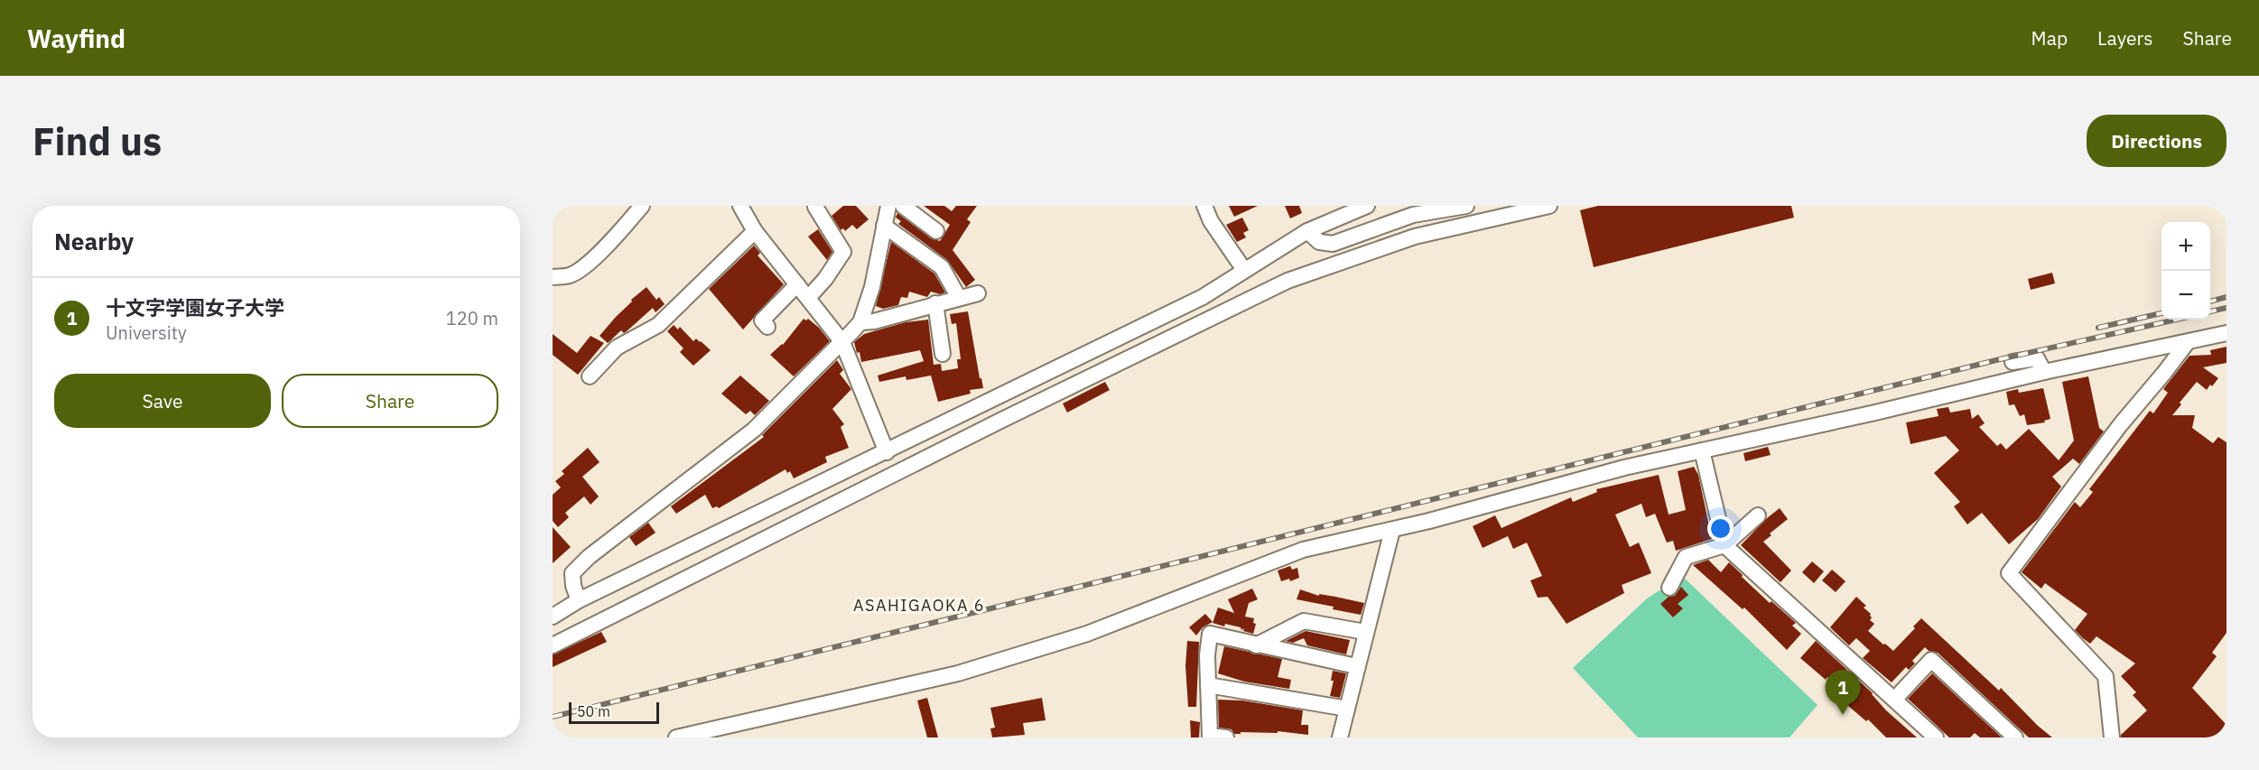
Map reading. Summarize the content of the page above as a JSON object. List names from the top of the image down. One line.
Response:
{"districts":["ASAHIGAOKA 6"],"scale_bar":"50 m","page":{"header":"Wayfind","nav":["Map","Layers","Share"],"buttons":["Directions",["Save","Share"]],"title":"Find us","heading":"Nearby","map_buttons":["+","−"],"list":[{"mark":"1","name":"十文字学園女子大学","note":"University","value":"120 m"}],"pins":"1","scale":"50 m"}}
